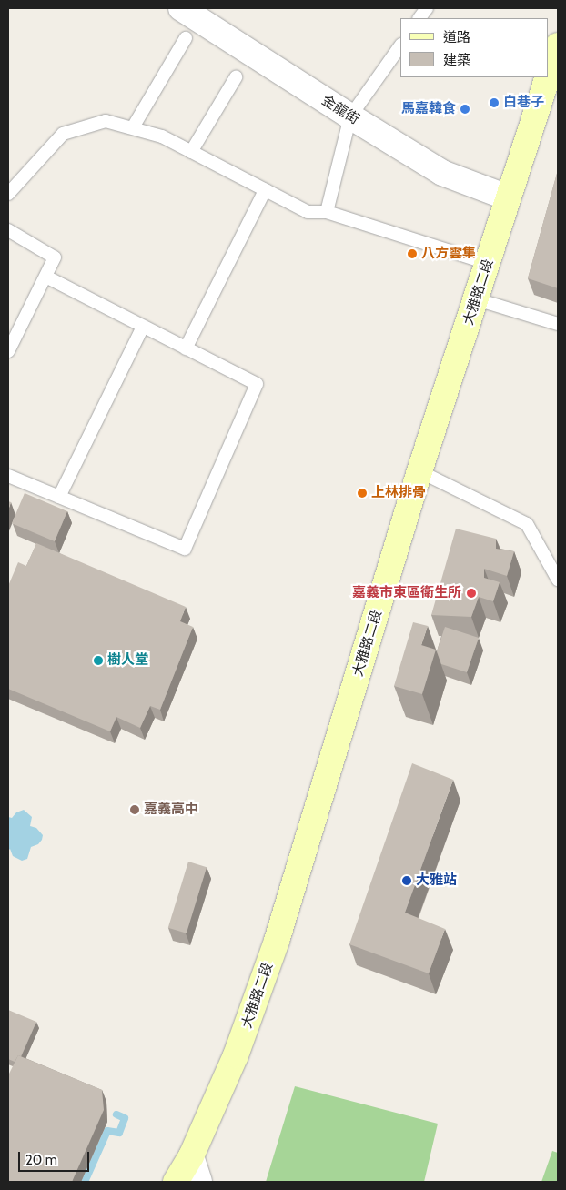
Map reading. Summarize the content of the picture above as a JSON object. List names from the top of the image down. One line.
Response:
{"streets":{"main road":["大雅路二段"],"street":["金龍街"]},"crossings":[["金龍街","大雅路二段"]],"places":["白巷子","馬嘉韓食","八方雲集","上林排骨","嘉義市東區衛生所","樹人堂","嘉義高中","大雅站"],"legend":["道路","建築"],"scale_bar":"20 m"}
